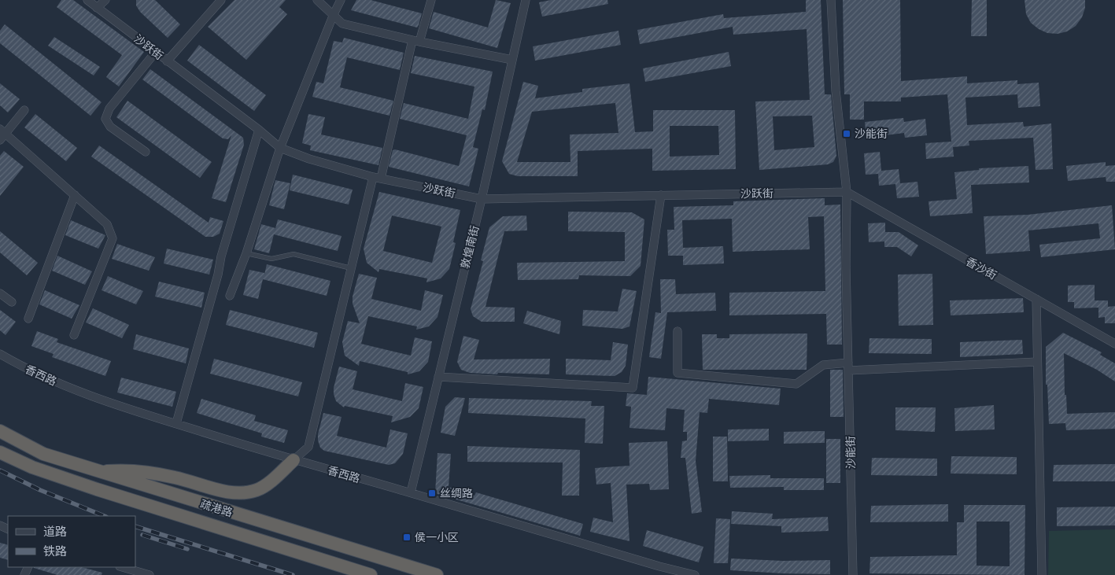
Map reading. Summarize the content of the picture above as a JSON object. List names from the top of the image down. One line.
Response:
{"streets":{"highway":["疏港路"],"street":["沙跃街","敦煌南街","香沙街","香西路","沙能街"]},"crossings":[["沙跃街","敦煌南街"],["沙跃街","香沙街"],["沙跃街","沙能街"],["敦煌南街","香西路"],["香沙街","沙能街"]],"places":{"transit":["沙能街","丝绸路","侯一小区"]},"legend":["道路","铁路"]}
